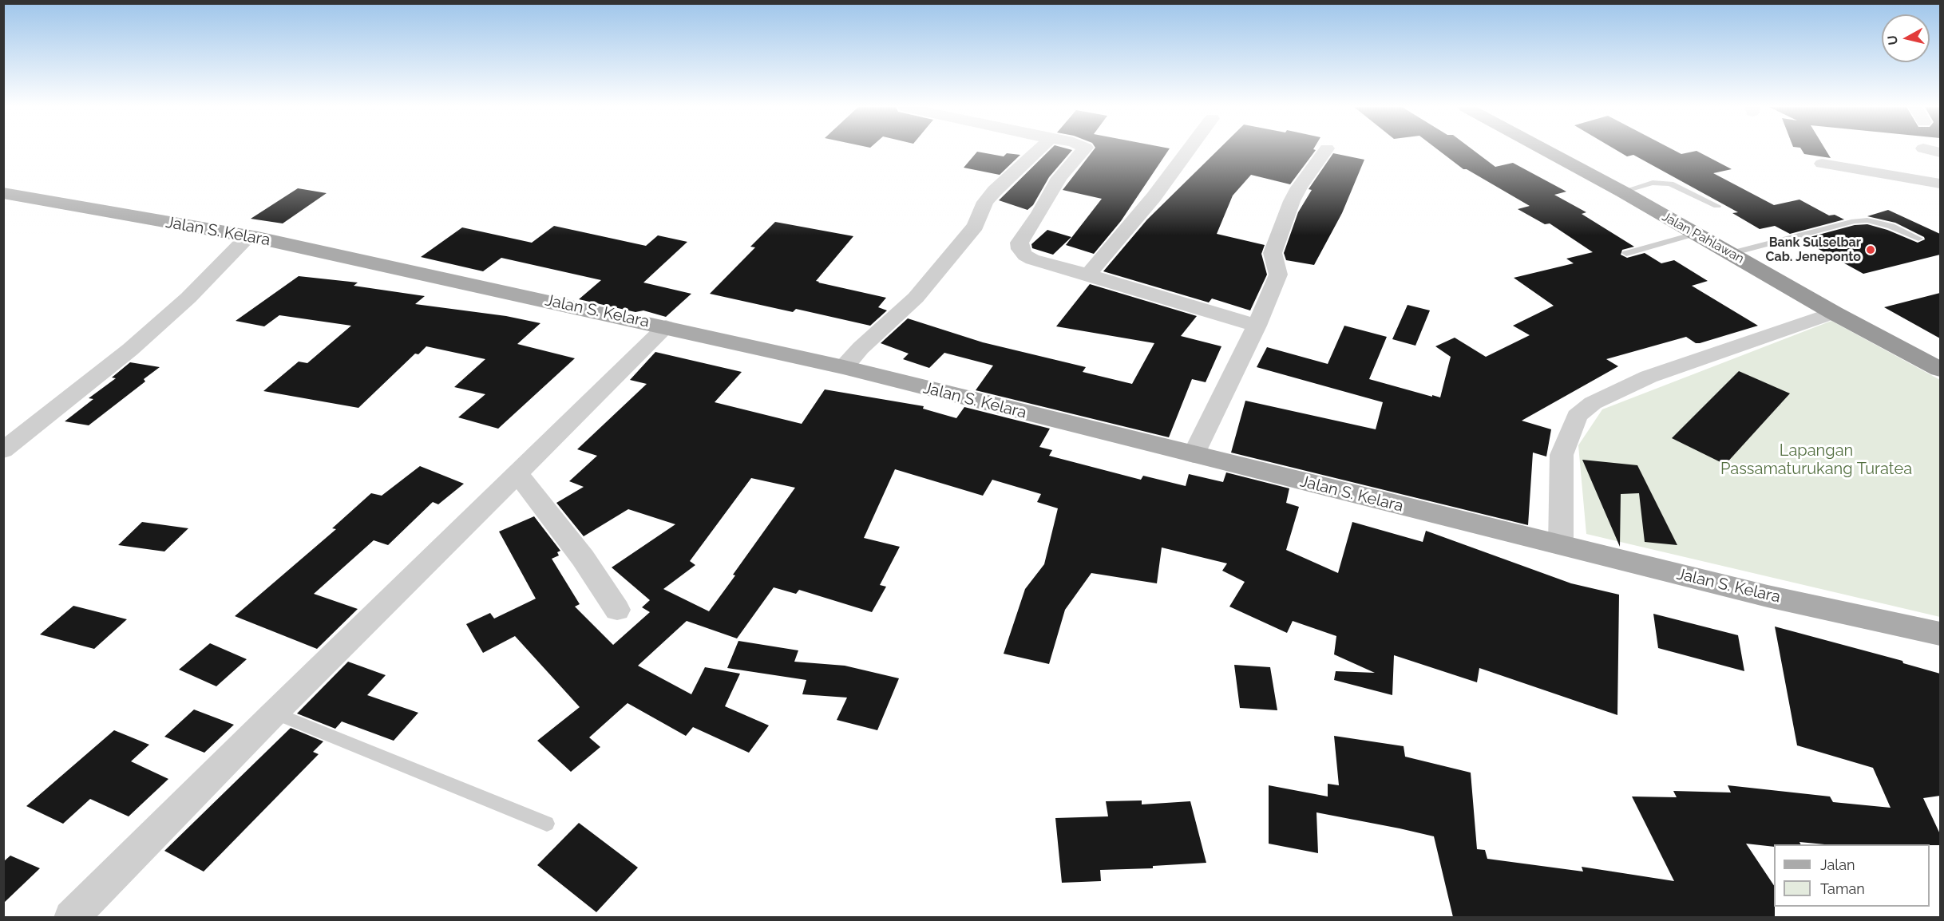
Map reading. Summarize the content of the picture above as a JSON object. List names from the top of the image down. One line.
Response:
{"streets":{"highway":["Jalan Pahlawan"],"main road":["Jalan S. Kelara"]},"parks":["Lapangan Passamaturukang Turatea"],"places":["Bank Sulselbar Cab. Jeneponto"],"legend":["Jalan","Taman"],"north":"left"}
